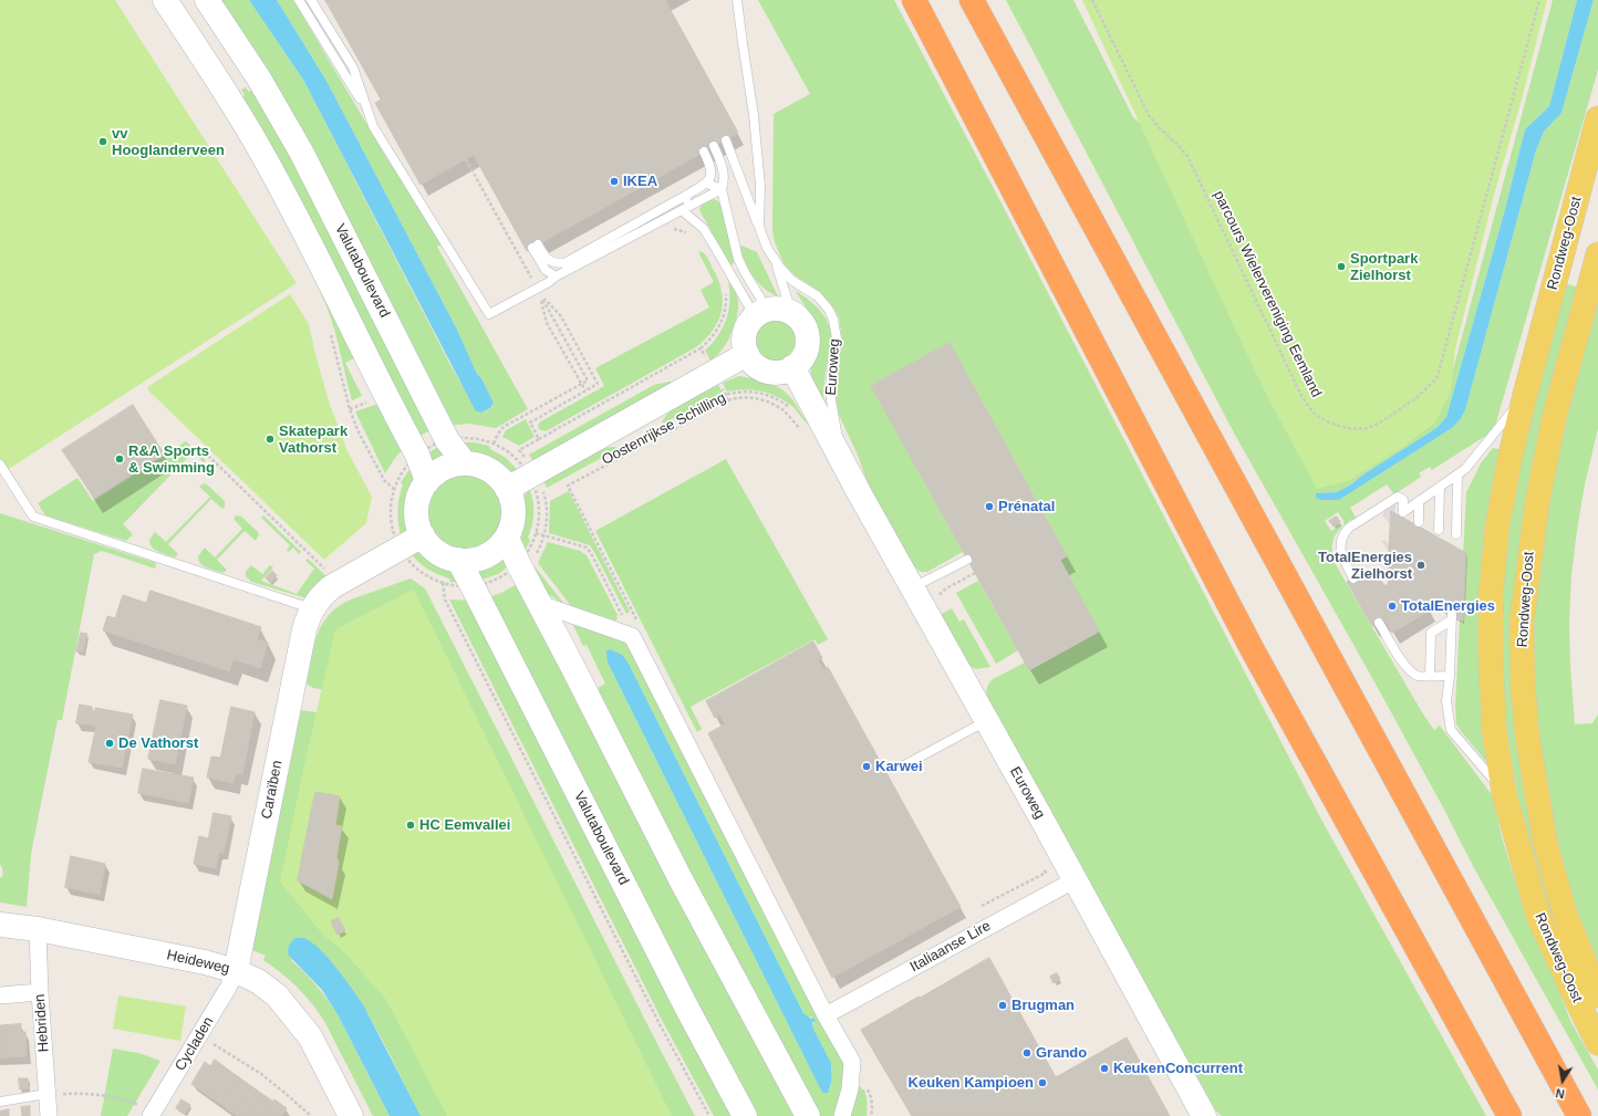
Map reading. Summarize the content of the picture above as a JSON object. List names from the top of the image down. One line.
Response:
{"streets":{"main road":["Rondweg-Oost","Valutaboulevard","Euroweg","Oostenrijkse Schilling","Caraïben","Heideweg"],"street":["Italiaanse Lire","Hebriden","Cycladen"],"path":["parcours Wielervereniging Eemland"]},"crossings":[["Valutaboulevard","Oostenrijkse Schilling"],["Valutaboulevard","Caraïben"],["Euroweg","Oostenrijkse Schilling"],["Euroweg","Italiaanse Lire"],["Oostenrijkse Schilling","Caraïben"],["Caraïben","Heideweg"],["Caraïben","Cycladen"],["Heideweg","Hebriden"],["Heideweg","Cycladen"]],"places":["vv Hooglanderveen","IKEA","Sportpark Zielhorst","Skatepark Vathorst","R&A Sports & Swimming","Prénatal","TotalEnergies Zielhorst","TotalEnergies","De Vathorst","Karwei","HC Eemvallei","Brugman","Grando","KeukenConcurrent","Keuken Kampioen"],"north":"bottom"}
